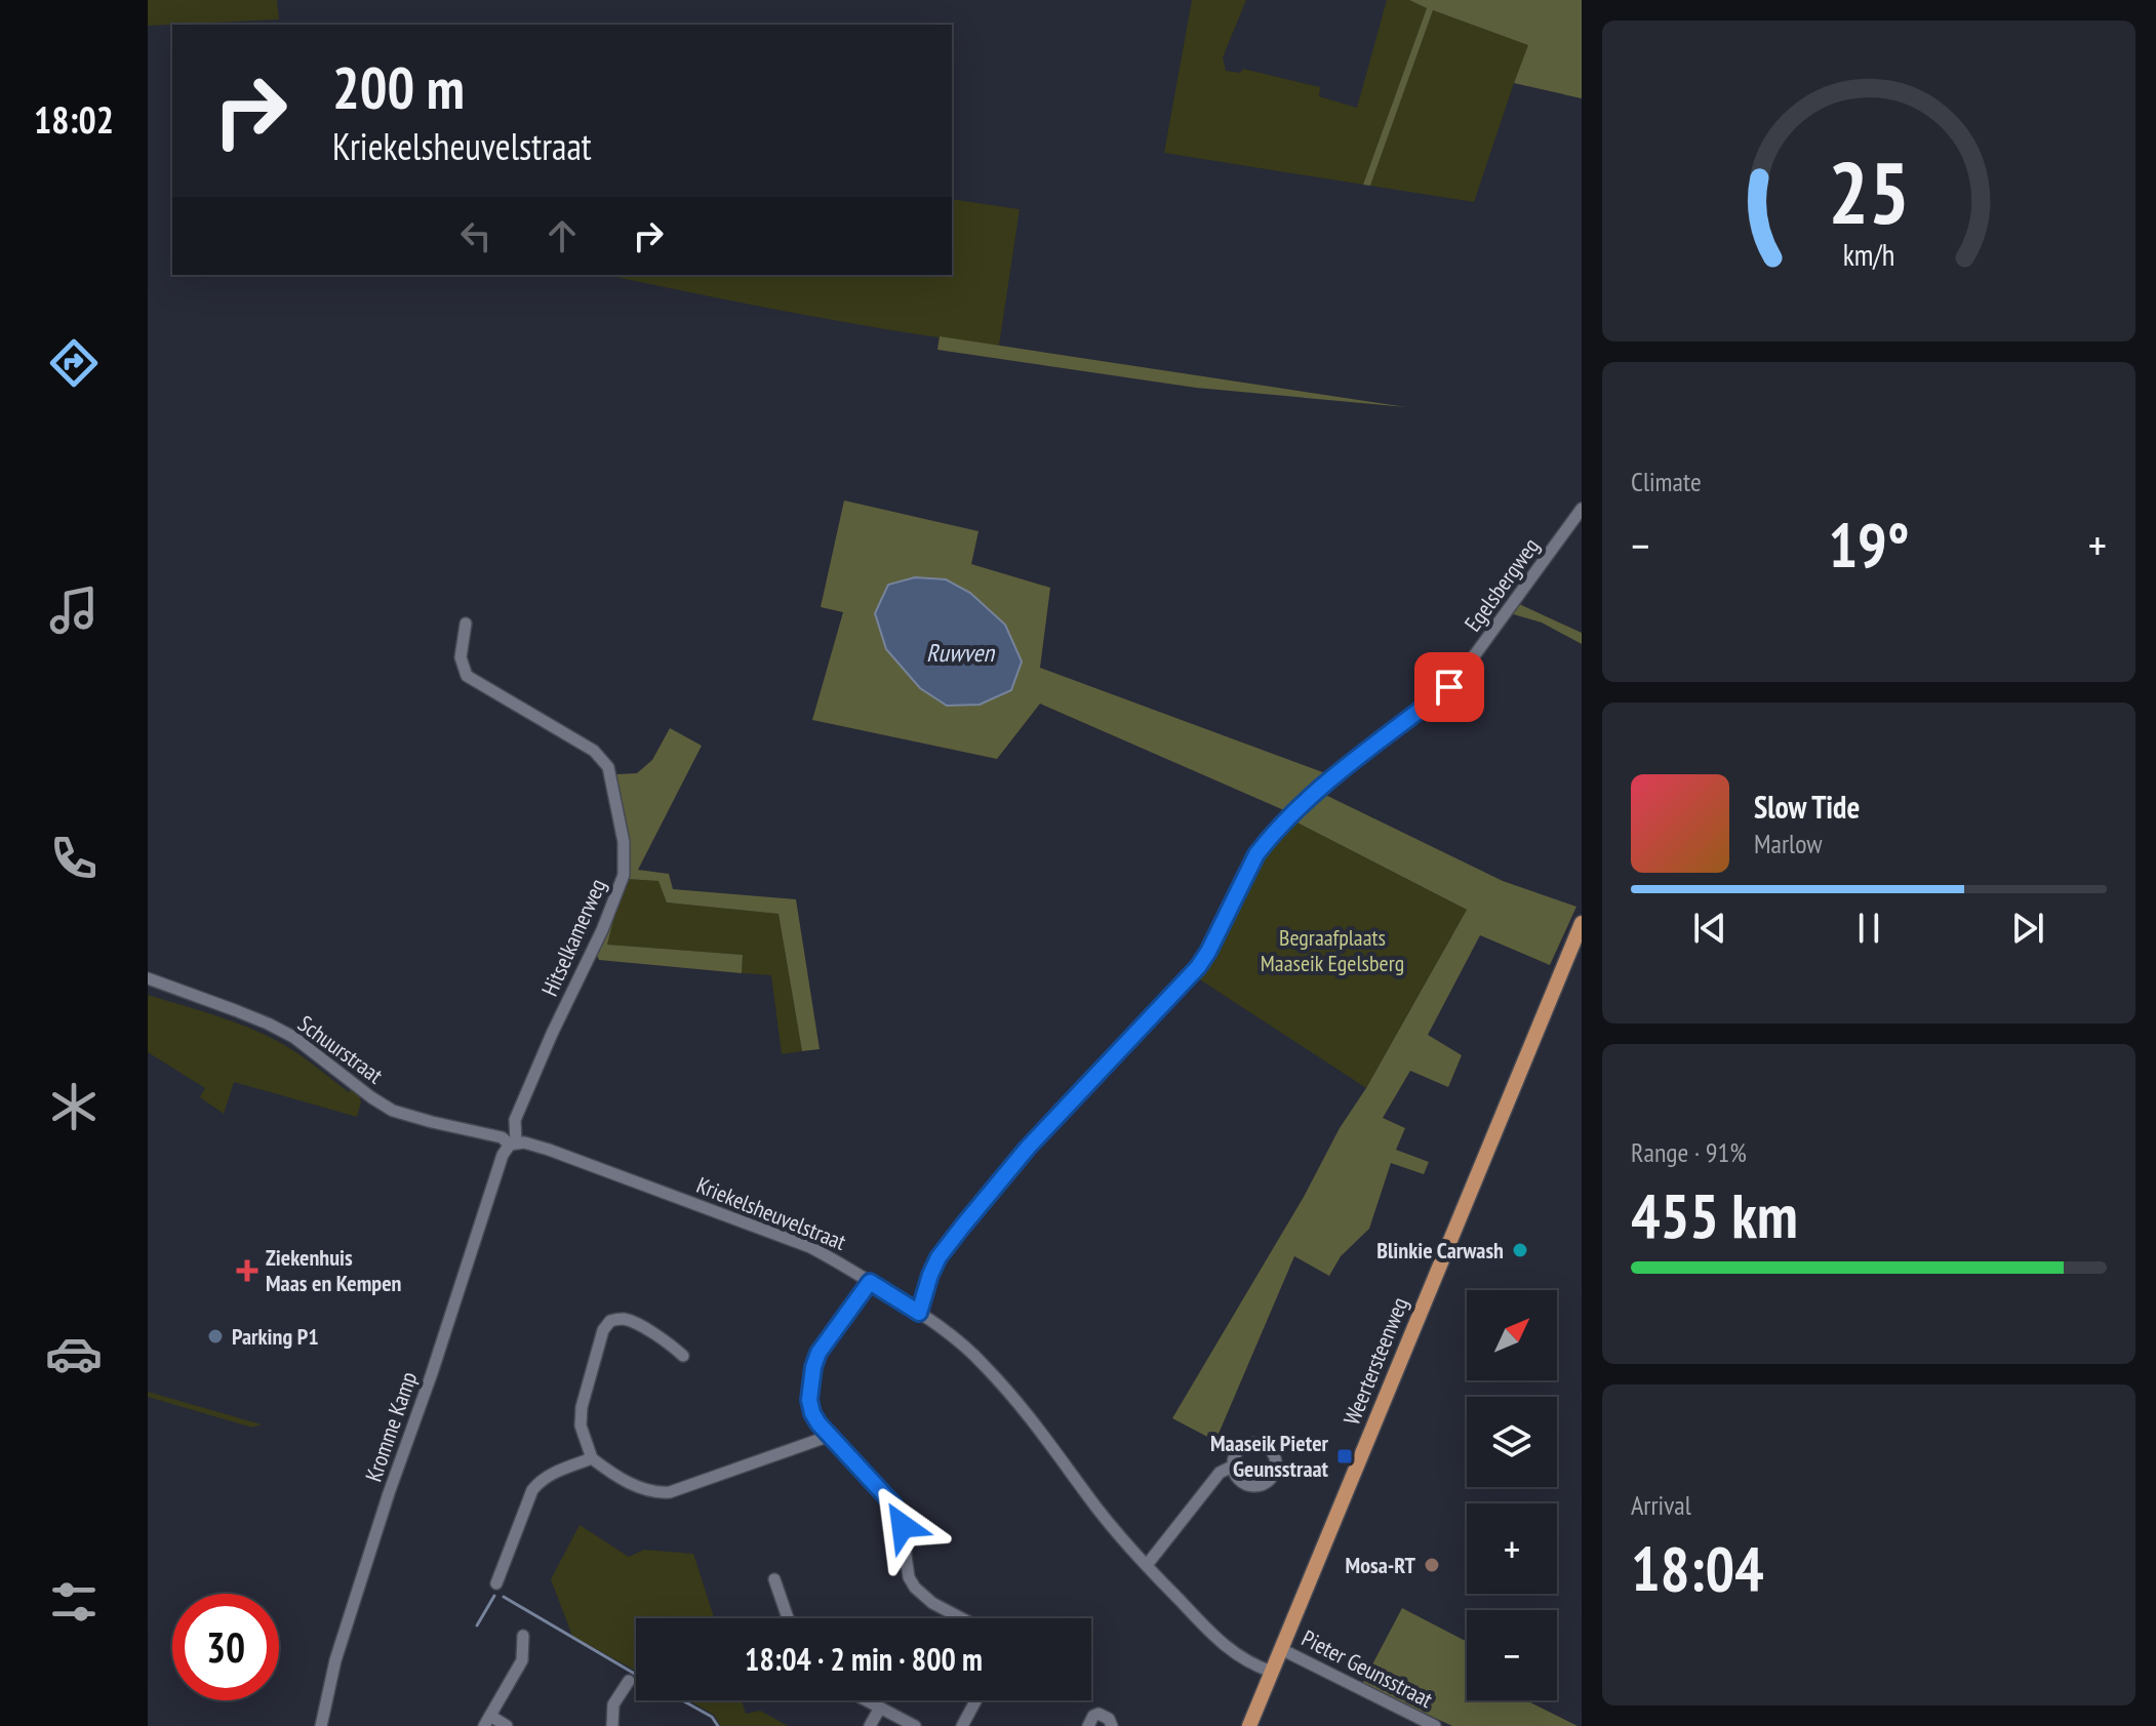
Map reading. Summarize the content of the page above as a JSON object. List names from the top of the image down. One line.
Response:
{"streets":{"main road":["Weertersteenweg"],"street":["Egelsbergweg","Hitselkamerweg","Schuurstraat","Kriekelsheuvelstraat","Kromme Kamp","Pieter Geunsstraat"]},"crossings":[["Egelsbergweg","Kriekelsheuvelstraat"],["Hitselkamerweg","Schuurstraat"],["Hitselkamerweg","Kriekelsheuvelstraat"],["Hitselkamerweg","Kromme Kamp"],["Schuurstraat","Kriekelsheuvelstraat"],["Schuurstraat","Kromme Kamp"],["Kriekelsheuvelstraat","Weertersteenweg"],["Kriekelsheuvelstraat","Kromme Kamp"],["Weertersteenweg","Pieter Geunsstraat"]],"water":["Ruwven"],"parks":["Begraafplaats Maaseik Egelsberg"],"places":{"other":["Blinkie Carwash","Parking P1","Mosa-RT"],"health":["Ziekenhuis Maas en Kempen"],"transit":["Maaseik Pieter Geunsstraat"]},"north":"top right","page":{"tabs":"18:02","turn":["200 m","Kriekelsheuvelstraat"],"tile":["Climate",["Range · 91%","455 km"],["Arrival","18:04"]],"heat":["−","19°","+"],"song":["Slow Tide","Marlow"],"map_buttons":["+","−"],"limit":"30","trip":"18:04 · 2 min · 800 m","gauge":["25","km/h"]}}
